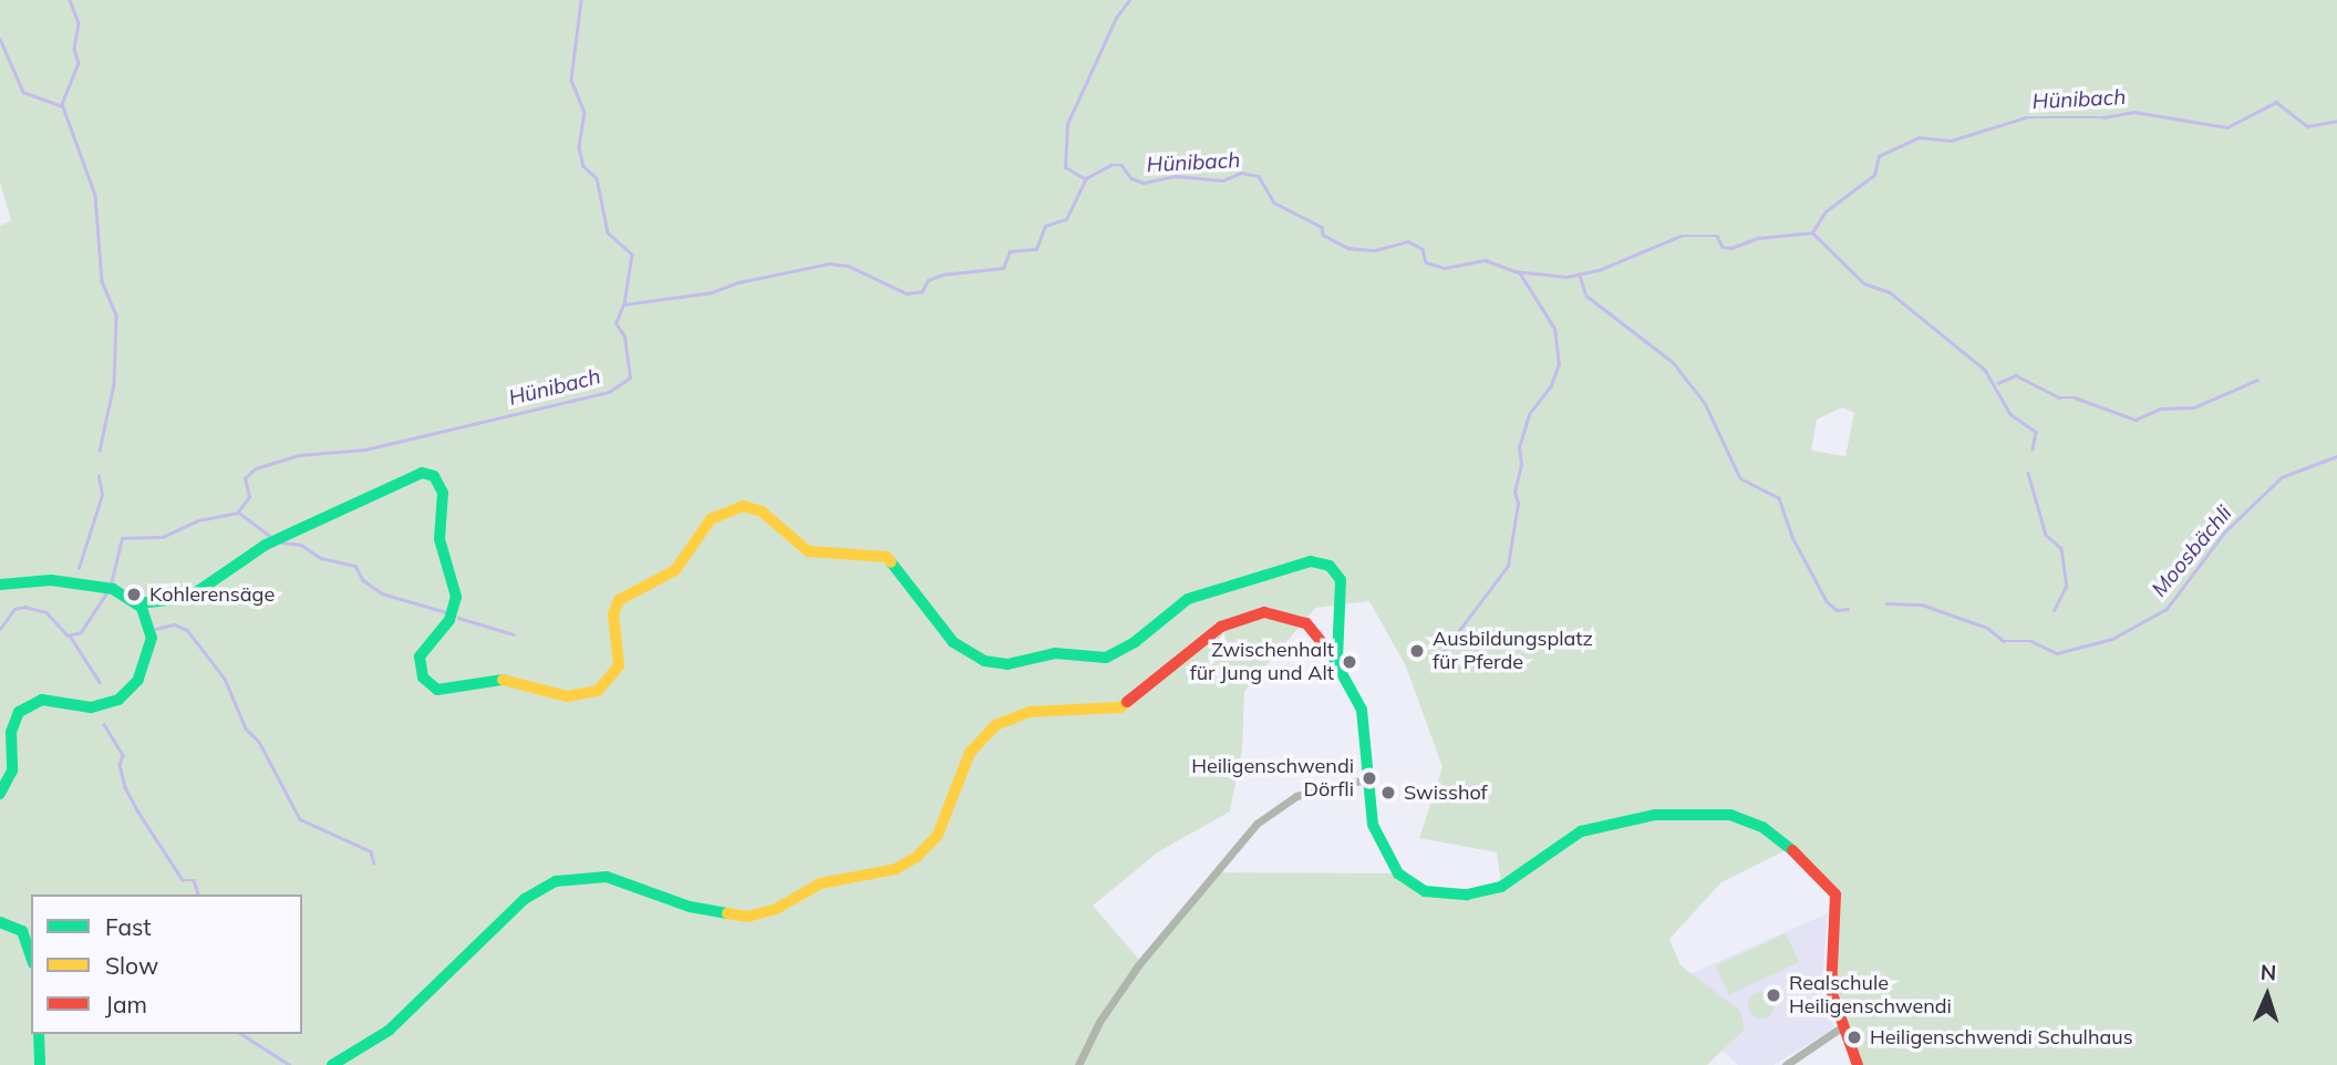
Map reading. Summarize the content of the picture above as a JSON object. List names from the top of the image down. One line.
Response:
{"water":["Hünibach","Moosbächli"],"places":["Kohlerensäge","Ausbildungsplatz für Pferde","Zwischenhalt für Jung und Alt","Heiligenschwendi Dörfli","Swisshof","Realschule Heiligenschwendi","Heiligenschwendi Schulhaus"],"legend":["Fast","Slow","Jam"],"north":"top"}
